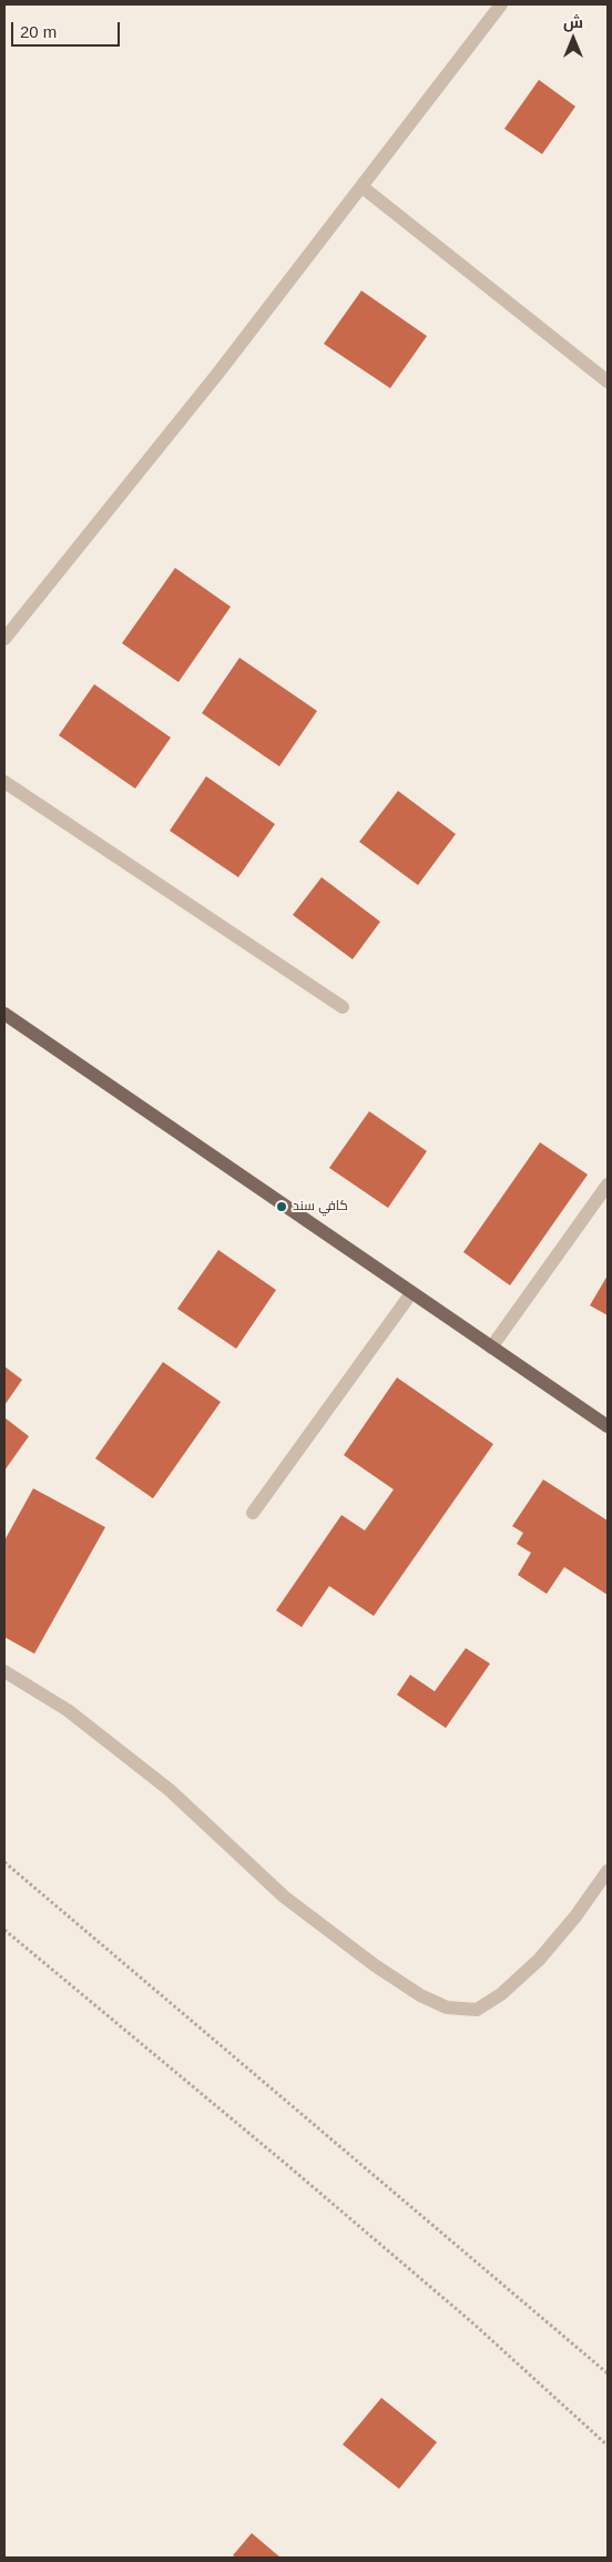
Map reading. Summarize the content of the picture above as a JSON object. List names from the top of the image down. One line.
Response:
{"places":["كافي سند"],"scale_bar":"20 m","north":"top"}
